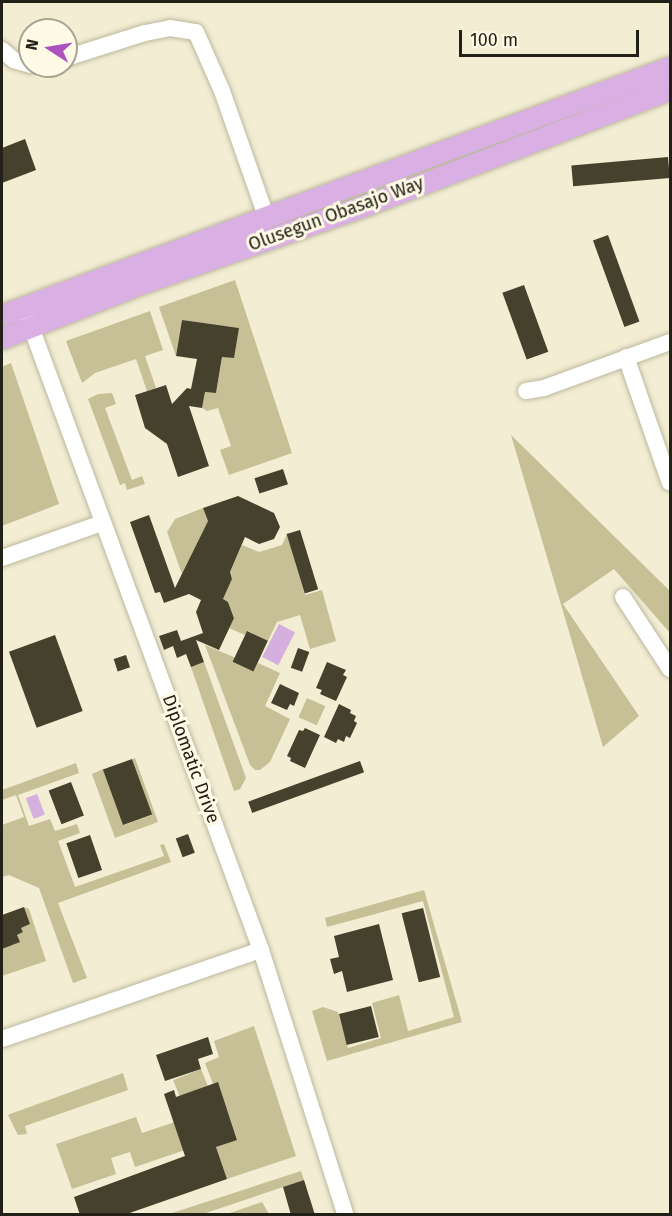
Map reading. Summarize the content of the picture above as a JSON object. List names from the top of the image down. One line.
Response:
{"streets":{"main road":["Olusegun Obasajo Way"],"street":["Diplomatic Drive"]},"crossings":[["Olusegun Obasajo Way","Diplomatic Drive"]],"scale_bar":"100 m","north":"left"}
